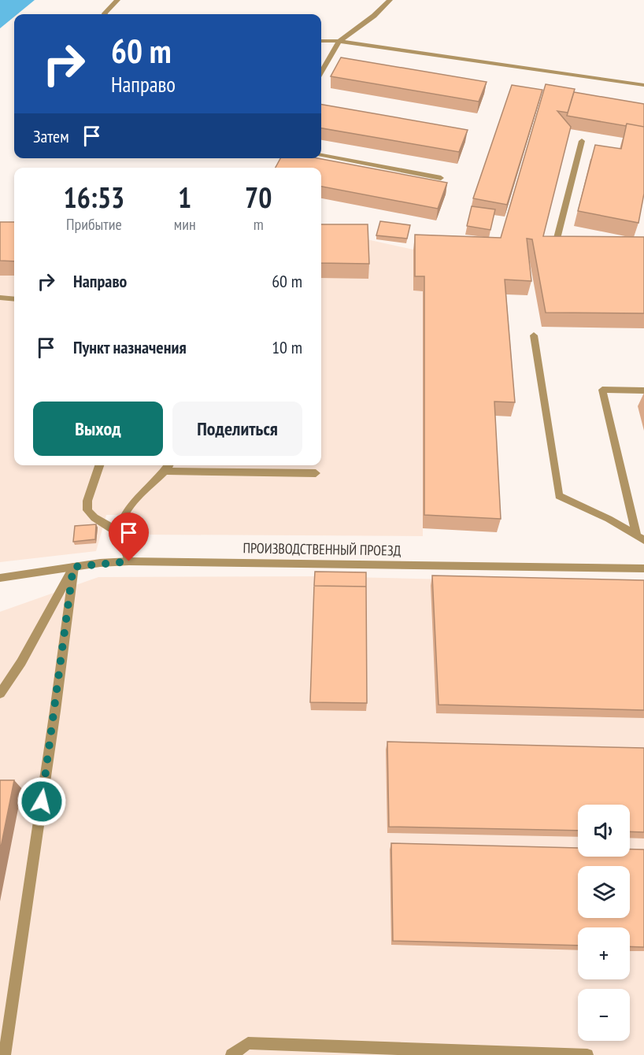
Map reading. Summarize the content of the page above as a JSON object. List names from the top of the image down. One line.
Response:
{"streets":{"street":["ПРОИЗВОДСТВЕННЫЙ ПРОЕЗД"]},"page":{"turn":["60 m","Направо"],"then":"Затем","eta":["16:53","Прибытие","1","мин","70","m"],"list":[{"name":"Направо","value":"60 m"},{"name":"Пункт назначения","value":"10 m"}],"buttons":["Выход","Поделиться"],"map_buttons":["+","−"]}}
